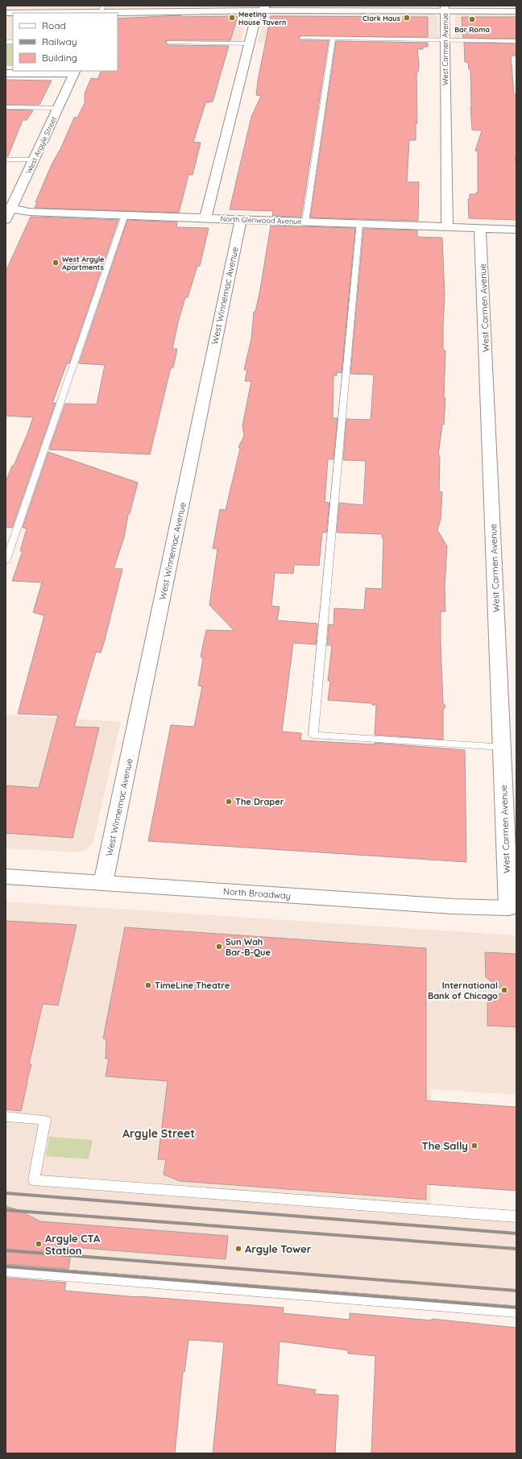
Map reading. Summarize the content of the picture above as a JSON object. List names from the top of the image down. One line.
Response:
{"streets":{"street":["West Carmen Avenue","West Argyle Street","North Glenwood Avenue","West Winnemac Avenue","North Broadway"]},"crossings":[["West Carmen Avenue","North Glenwood Avenue"],["West Carmen Avenue","North Broadway"],["West Argyle Street","North Glenwood Avenue"],["North Glenwood Avenue","West Winnemac Avenue"],["West Winnemac Avenue","North Broadway"]],"districts":["Argyle Street"],"places":["Meeting House Tavern","Clark Haus","Bar Roma","West Argyle Apartments","The Draper","Sun Wah Bar-B-Que","TimeLine Theatre","International Bank of Chicago","The Sally","Argyle CTA Station","Argyle Tower"],"legend":["Road","Railway","Building"]}
